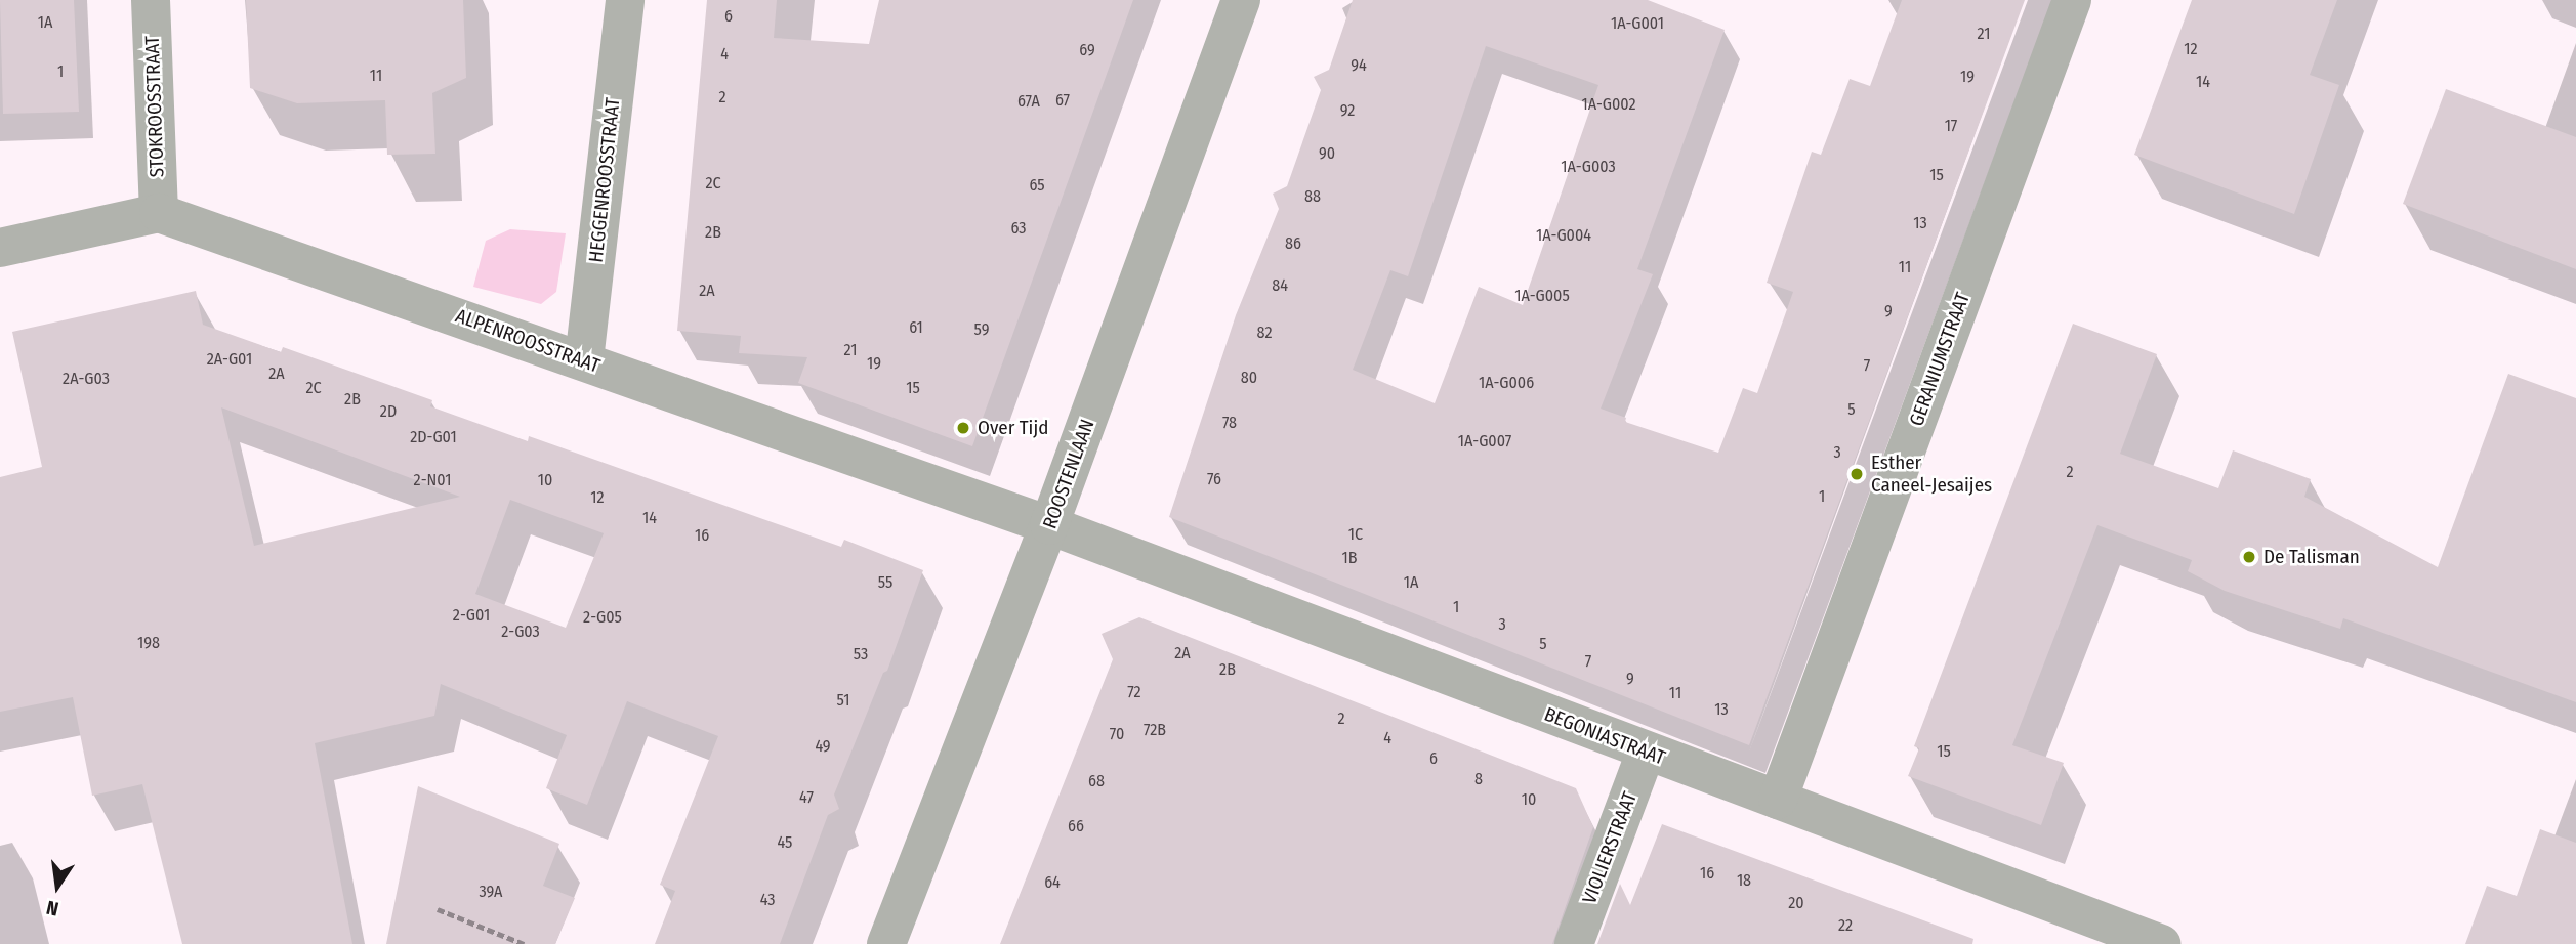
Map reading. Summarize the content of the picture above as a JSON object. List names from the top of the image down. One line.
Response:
{"streets":{"street":["STOKROOSSTRAAT","HEGGENROOSSTRAAT","ALPENROOSSTRAAT","GERANIUMSTRAAT","ROOSTENLAAN","BEGONIASTRAAT","VIOLIERSTRAAT"]},"crossings":[["STOKROOSSTRAAT","ALPENROOSSTRAAT"],["HEGGENROOSSTRAAT","ALPENROOSSTRAAT"],["ALPENROOSSTRAAT","ROOSTENLAAN"],["ALPENROOSSTRAAT","BEGONIASTRAAT"],["GERANIUMSTRAAT","BEGONIASTRAAT"],["ROOSTENLAAN","BEGONIASTRAAT"],["BEGONIASTRAAT","VIOLIERSTRAAT"]],"places":["Over Tijd","Esther Caneel-Jesaijes","De Talisman"],"house_numbers":["6","1A","1A-G001","21","12","69","4","94","1","11","19","14","2","67","67A","1A-G002","92","17","90","1A-G003","15","2C","65","88","13","63","2B","1A-G004","86","11","84","2A","1A-G005","9","61","59","82","21","2A-G01","19","7","2A","80","2A-G03","1A-G006","2C","15","2B","5","2D","78","2D-G01","1A-G007","3","2","76","2-N01","10","1","12","14","1C","16","1B","55","1A","1","2-G01","2-G05","3","2-G03","198","5","2A","53","7","2B","9","72","11","51","13","2","72B","70","4","49","15","6","8","68","47","10","66","45","16","18","64","39A","43","20","22"],"north":"bottom"}
